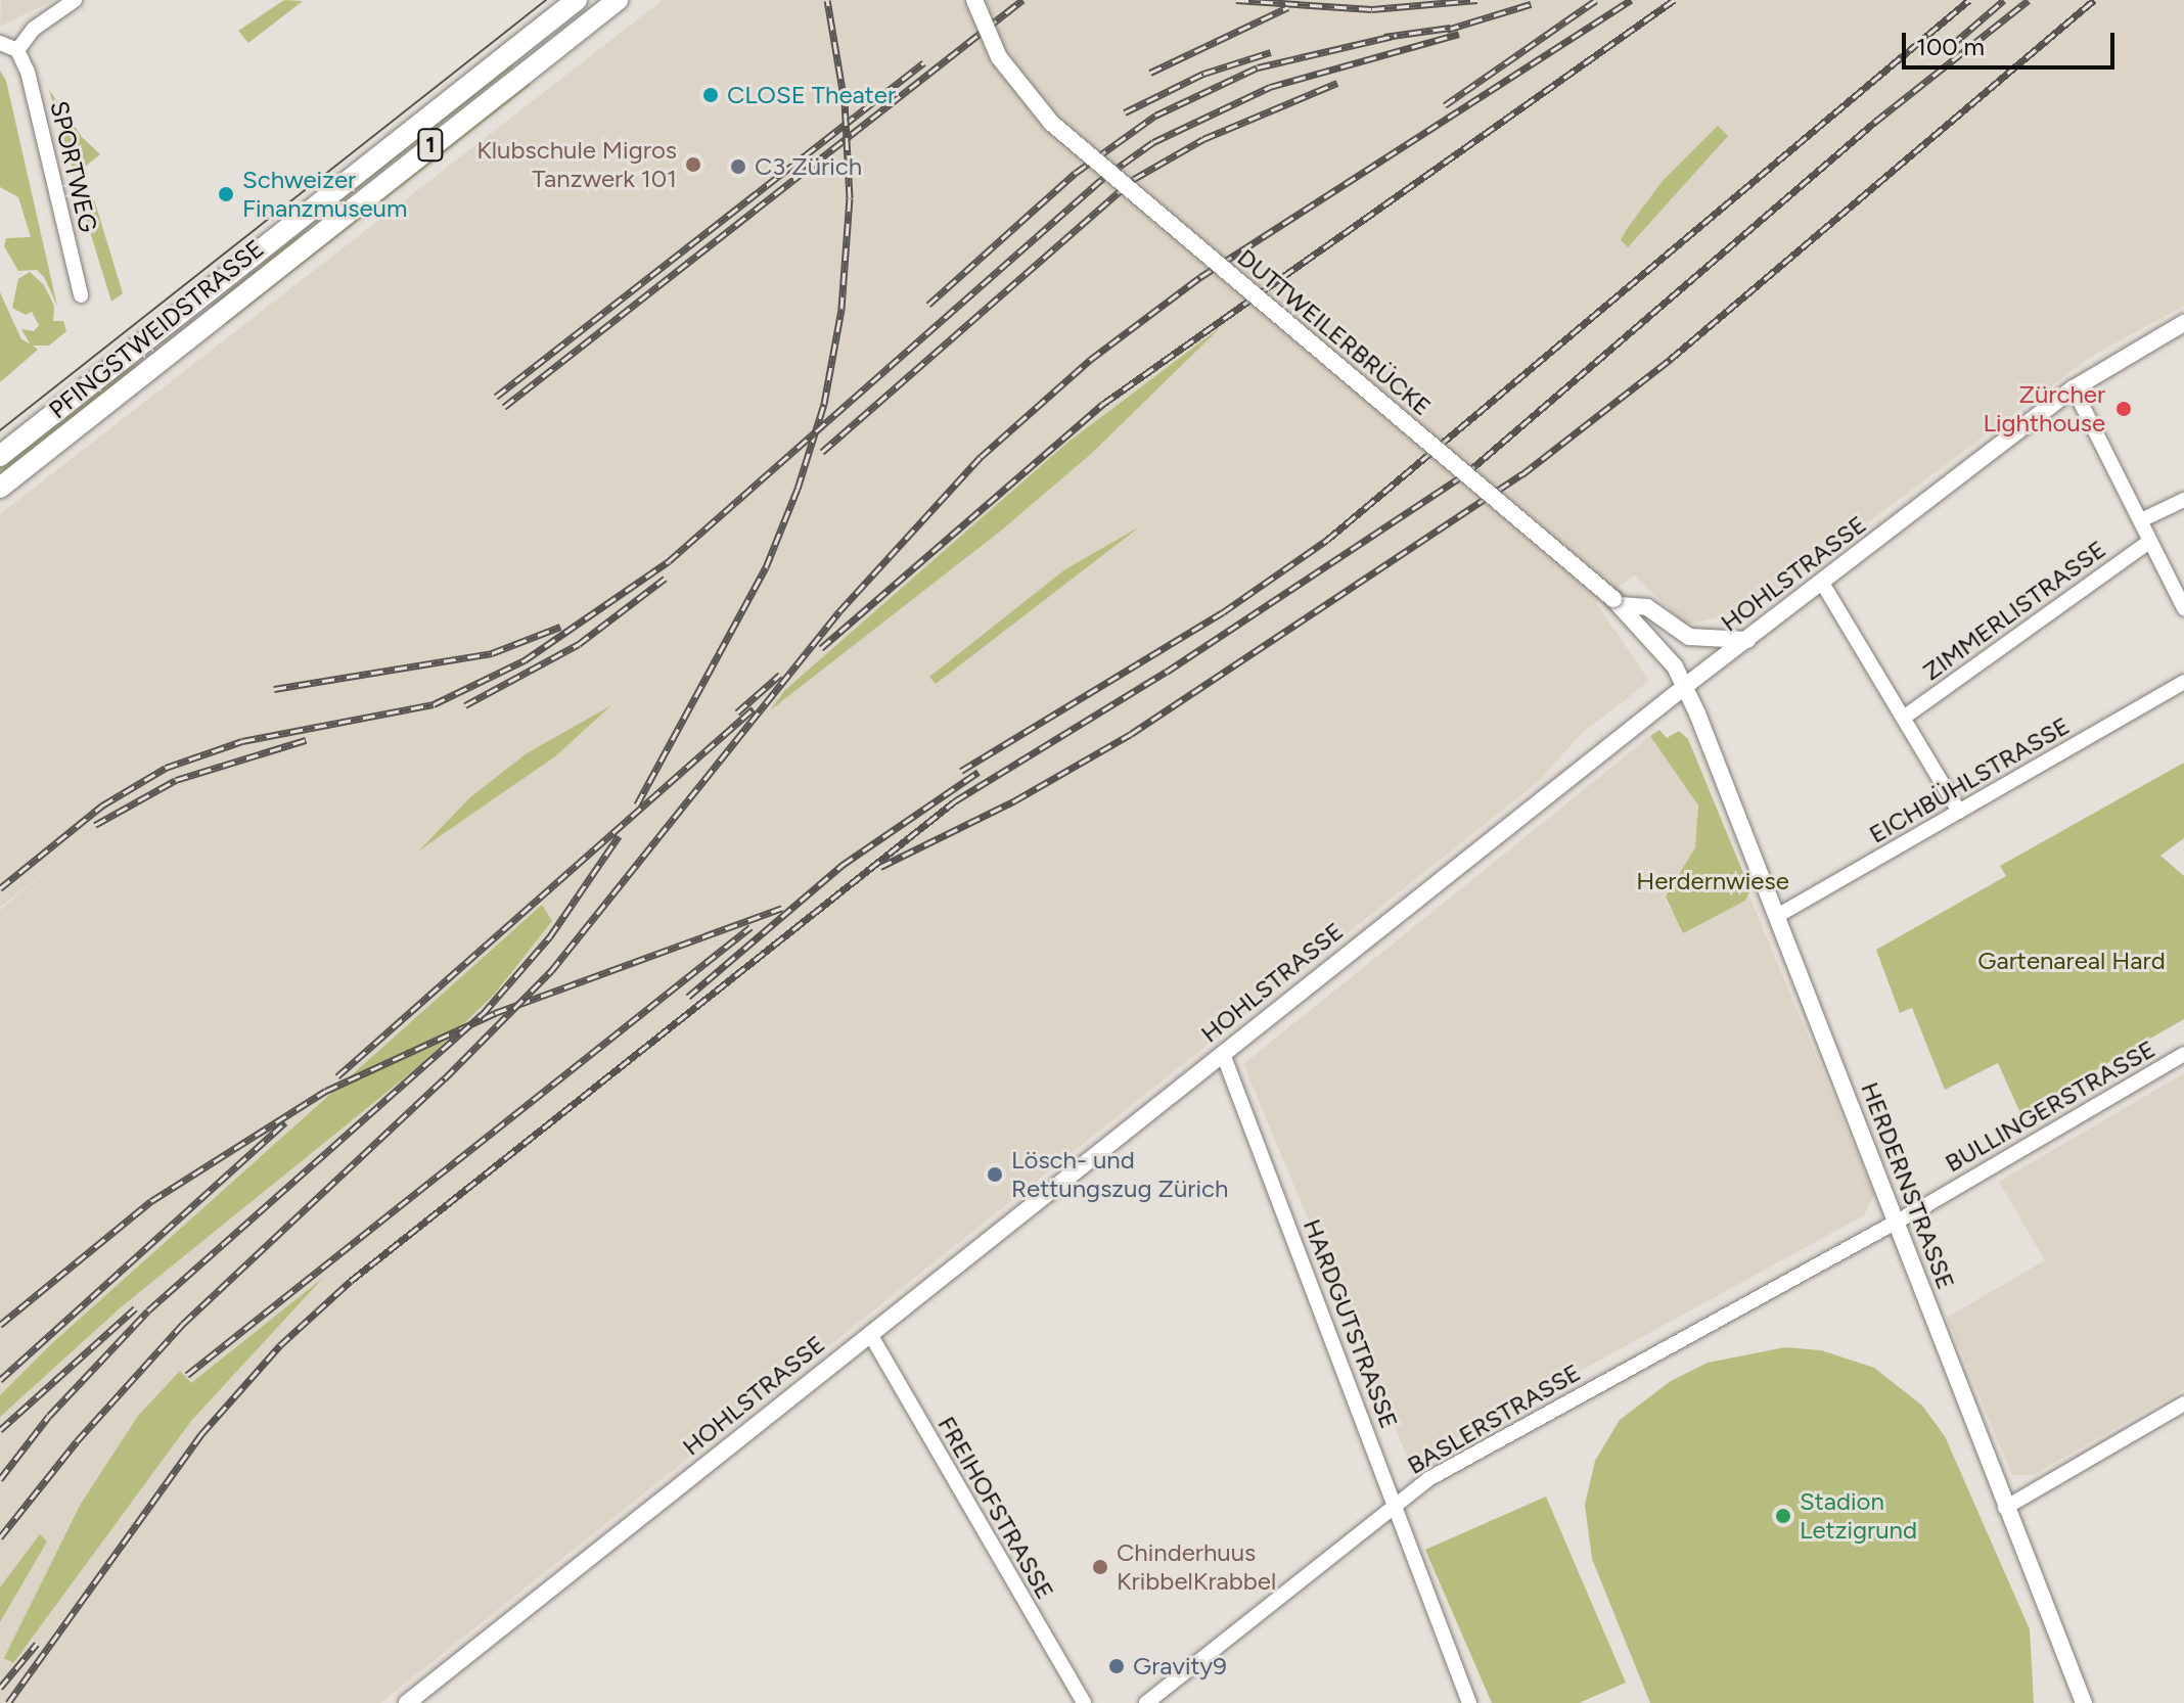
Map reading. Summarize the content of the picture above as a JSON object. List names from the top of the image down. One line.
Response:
{"streets":{"main road":["1","PFINGSTWEIDSTRASSE"],"street":["SPORTWEG","DUTTWEILERBRÜCKE","HOHLSTRASSE","ZIMMERLISTRASSE","EICHBÜHLSTRASSE","BULLINGERSTRASSE","HERDERNSTRASSE","HARDGUTSTRASSE","BASLERSTRASSE","FREIHOFSTRASSE"]},"crossings":[["DUTTWEILERBRÜCKE","HOHLSTRASSE"],["DUTTWEILERBRÜCKE","HERDERNSTRASSE"],["HOHLSTRASSE","HERDERNSTRASSE"],["HOHLSTRASSE","HARDGUTSTRASSE"],["HOHLSTRASSE","FREIHOFSTRASSE"],["EICHBÜHLSTRASSE","HERDERNSTRASSE"],["BULLINGERSTRASSE","HERDERNSTRASSE"],["BULLINGERSTRASSE","BASLERSTRASSE"],["HERDERNSTRASSE","BASLERSTRASSE"],["HARDGUTSTRASSE","BASLERSTRASSE"]],"parks":["Herdernwiese","Gartenareal Hard"],"places":["CLOSE Theater","Klubschule Migros Tanzwerk 101","C3 Zürich","Schweizer Finanzmuseum","Zürcher Lighthouse","Lösch- und Rettungszug Zürich","Stadion Letzigrund","Chinderhuus KribbelKrabbel","Gravity9"],"scale_bar":"100 m"}
